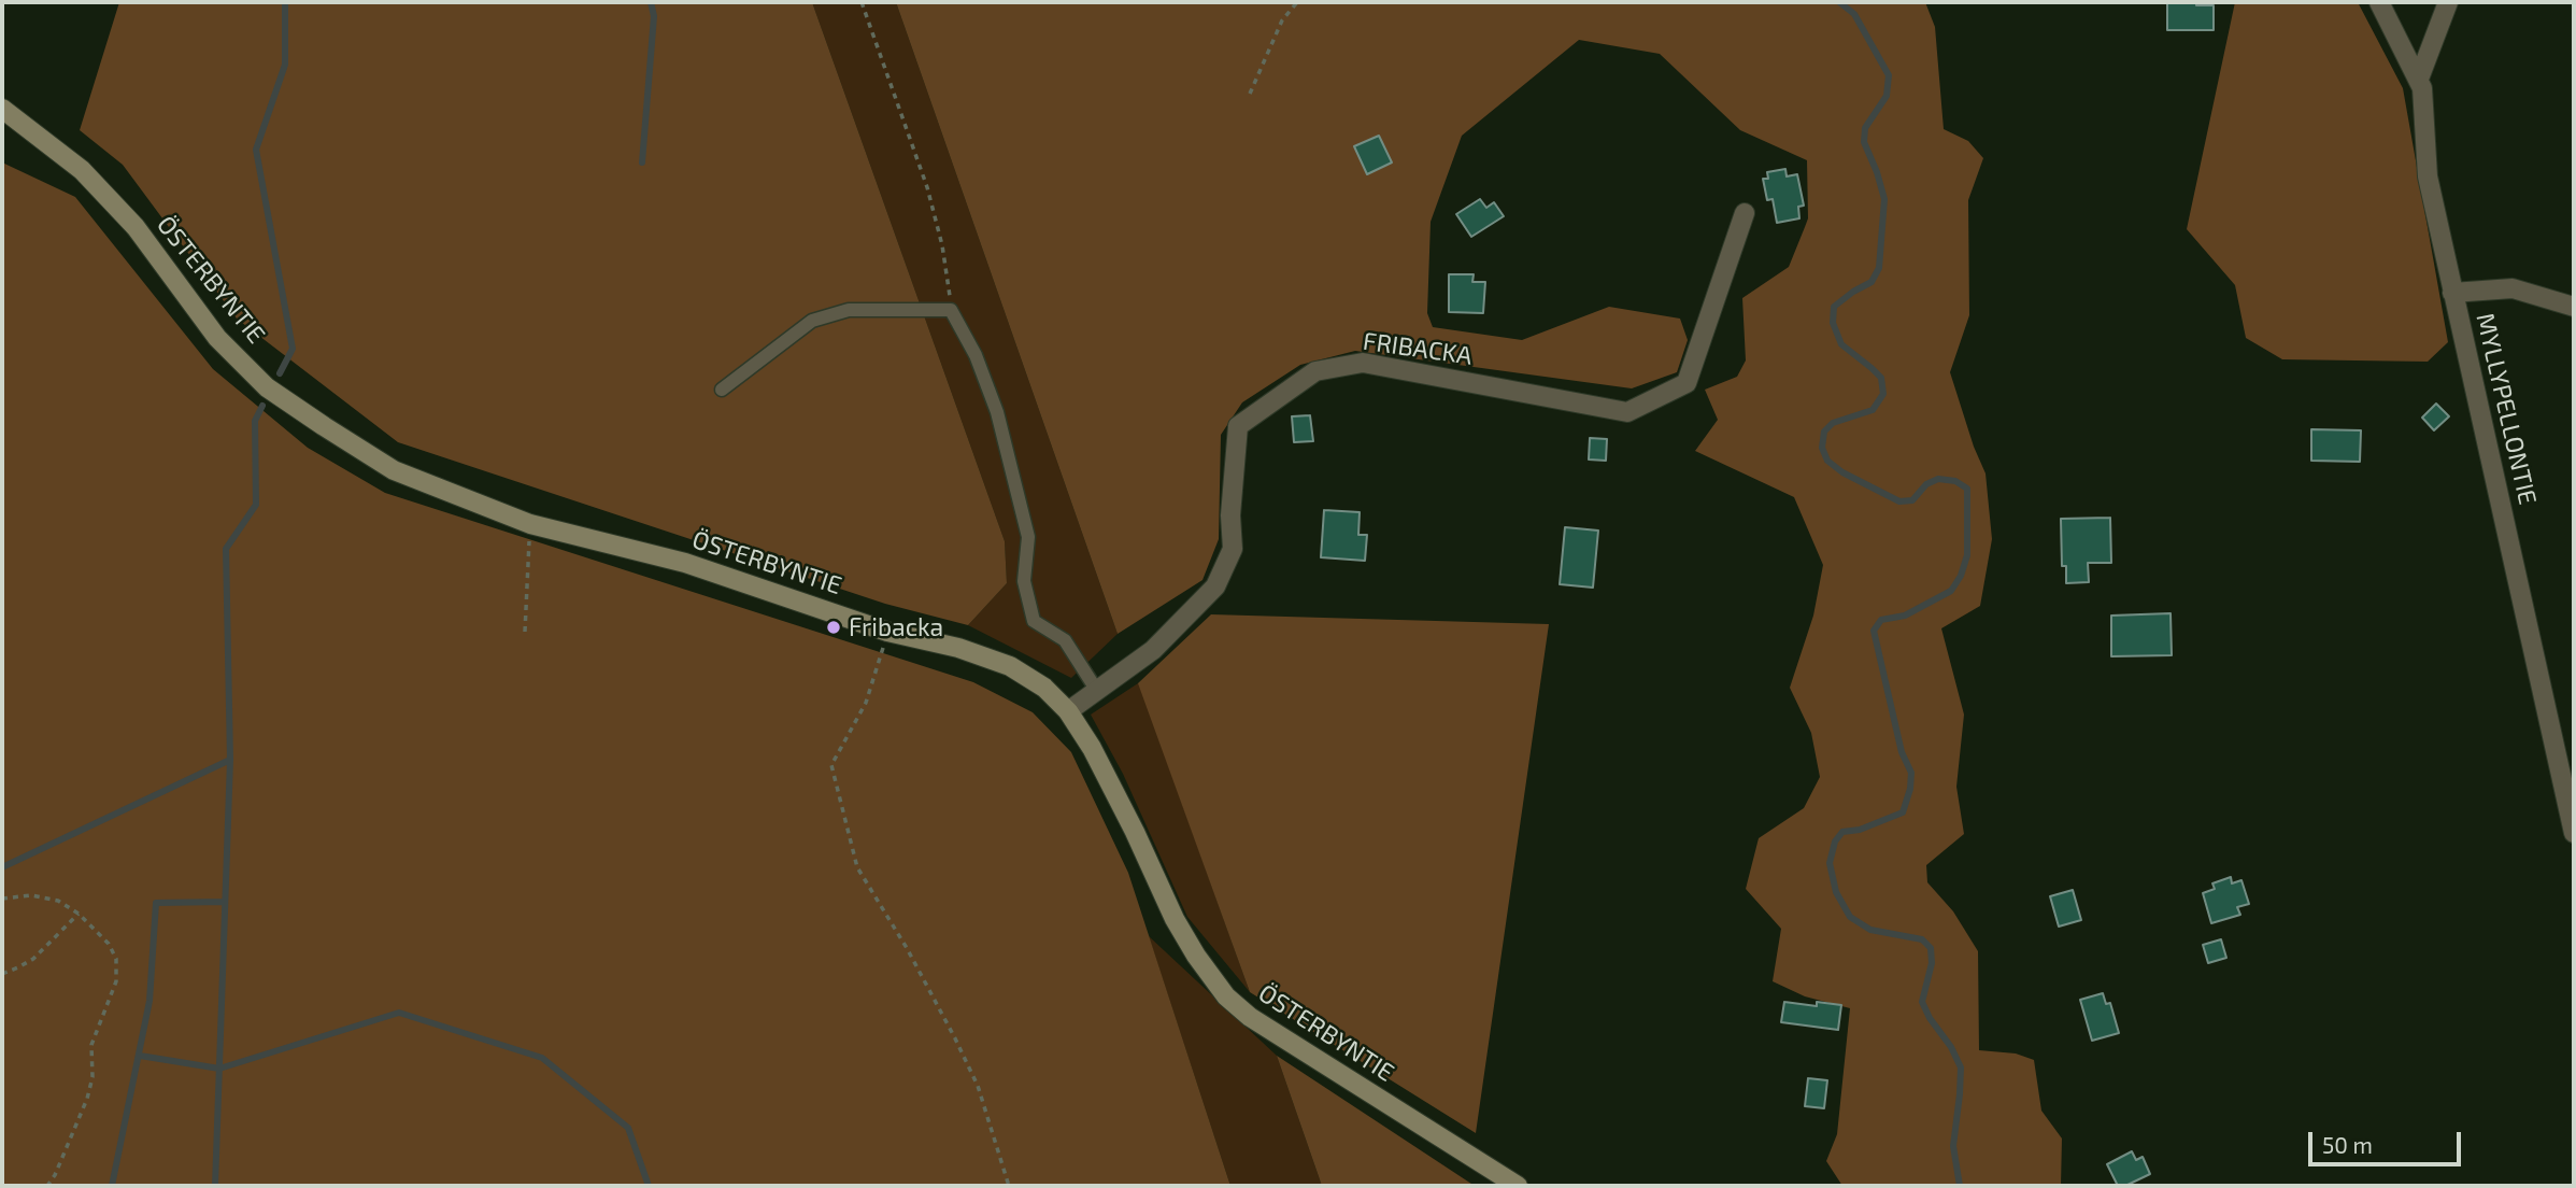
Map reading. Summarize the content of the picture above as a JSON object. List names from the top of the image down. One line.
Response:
{"streets":{"street":["ÖSTERBYNTIE","FRIBACKA","MYLLYPELLONTIE"]},"crossings":[["ÖSTERBYNTIE","FRIBACKA"]],"places":["Fribacka"],"scale_bar":"50 m"}
